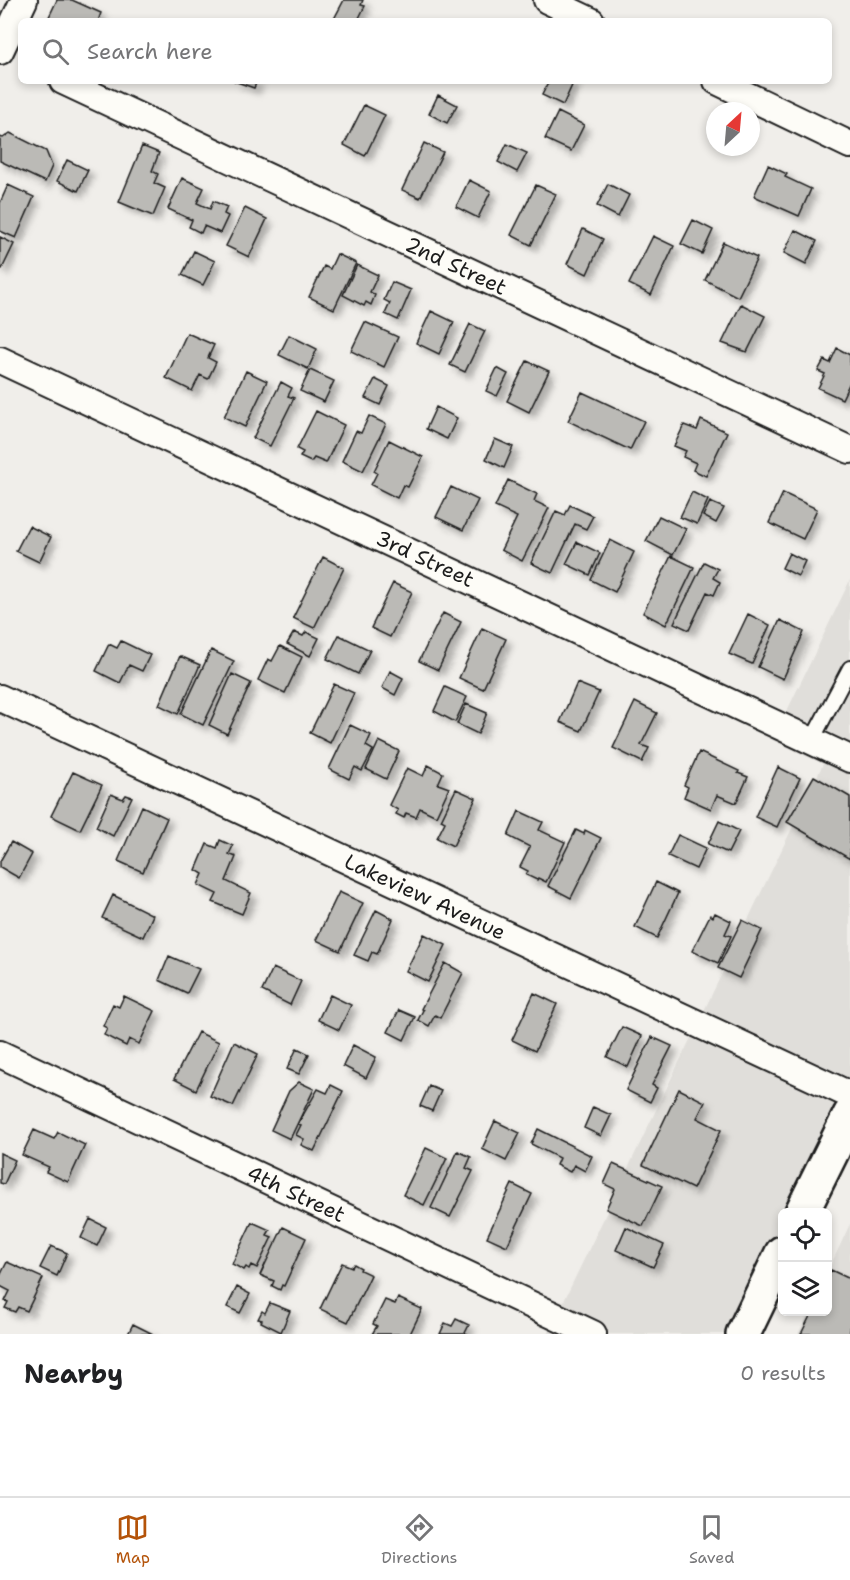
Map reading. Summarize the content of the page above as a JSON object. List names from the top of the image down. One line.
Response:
{"streets":{"street":["2nd Street","3rd Street","Lakeview Avenue","4th Street"]},"north":"top right","page":{"search":"Search here","heading":["Nearby","0 results"],"nav":["Map","Directions","Saved"]}}
